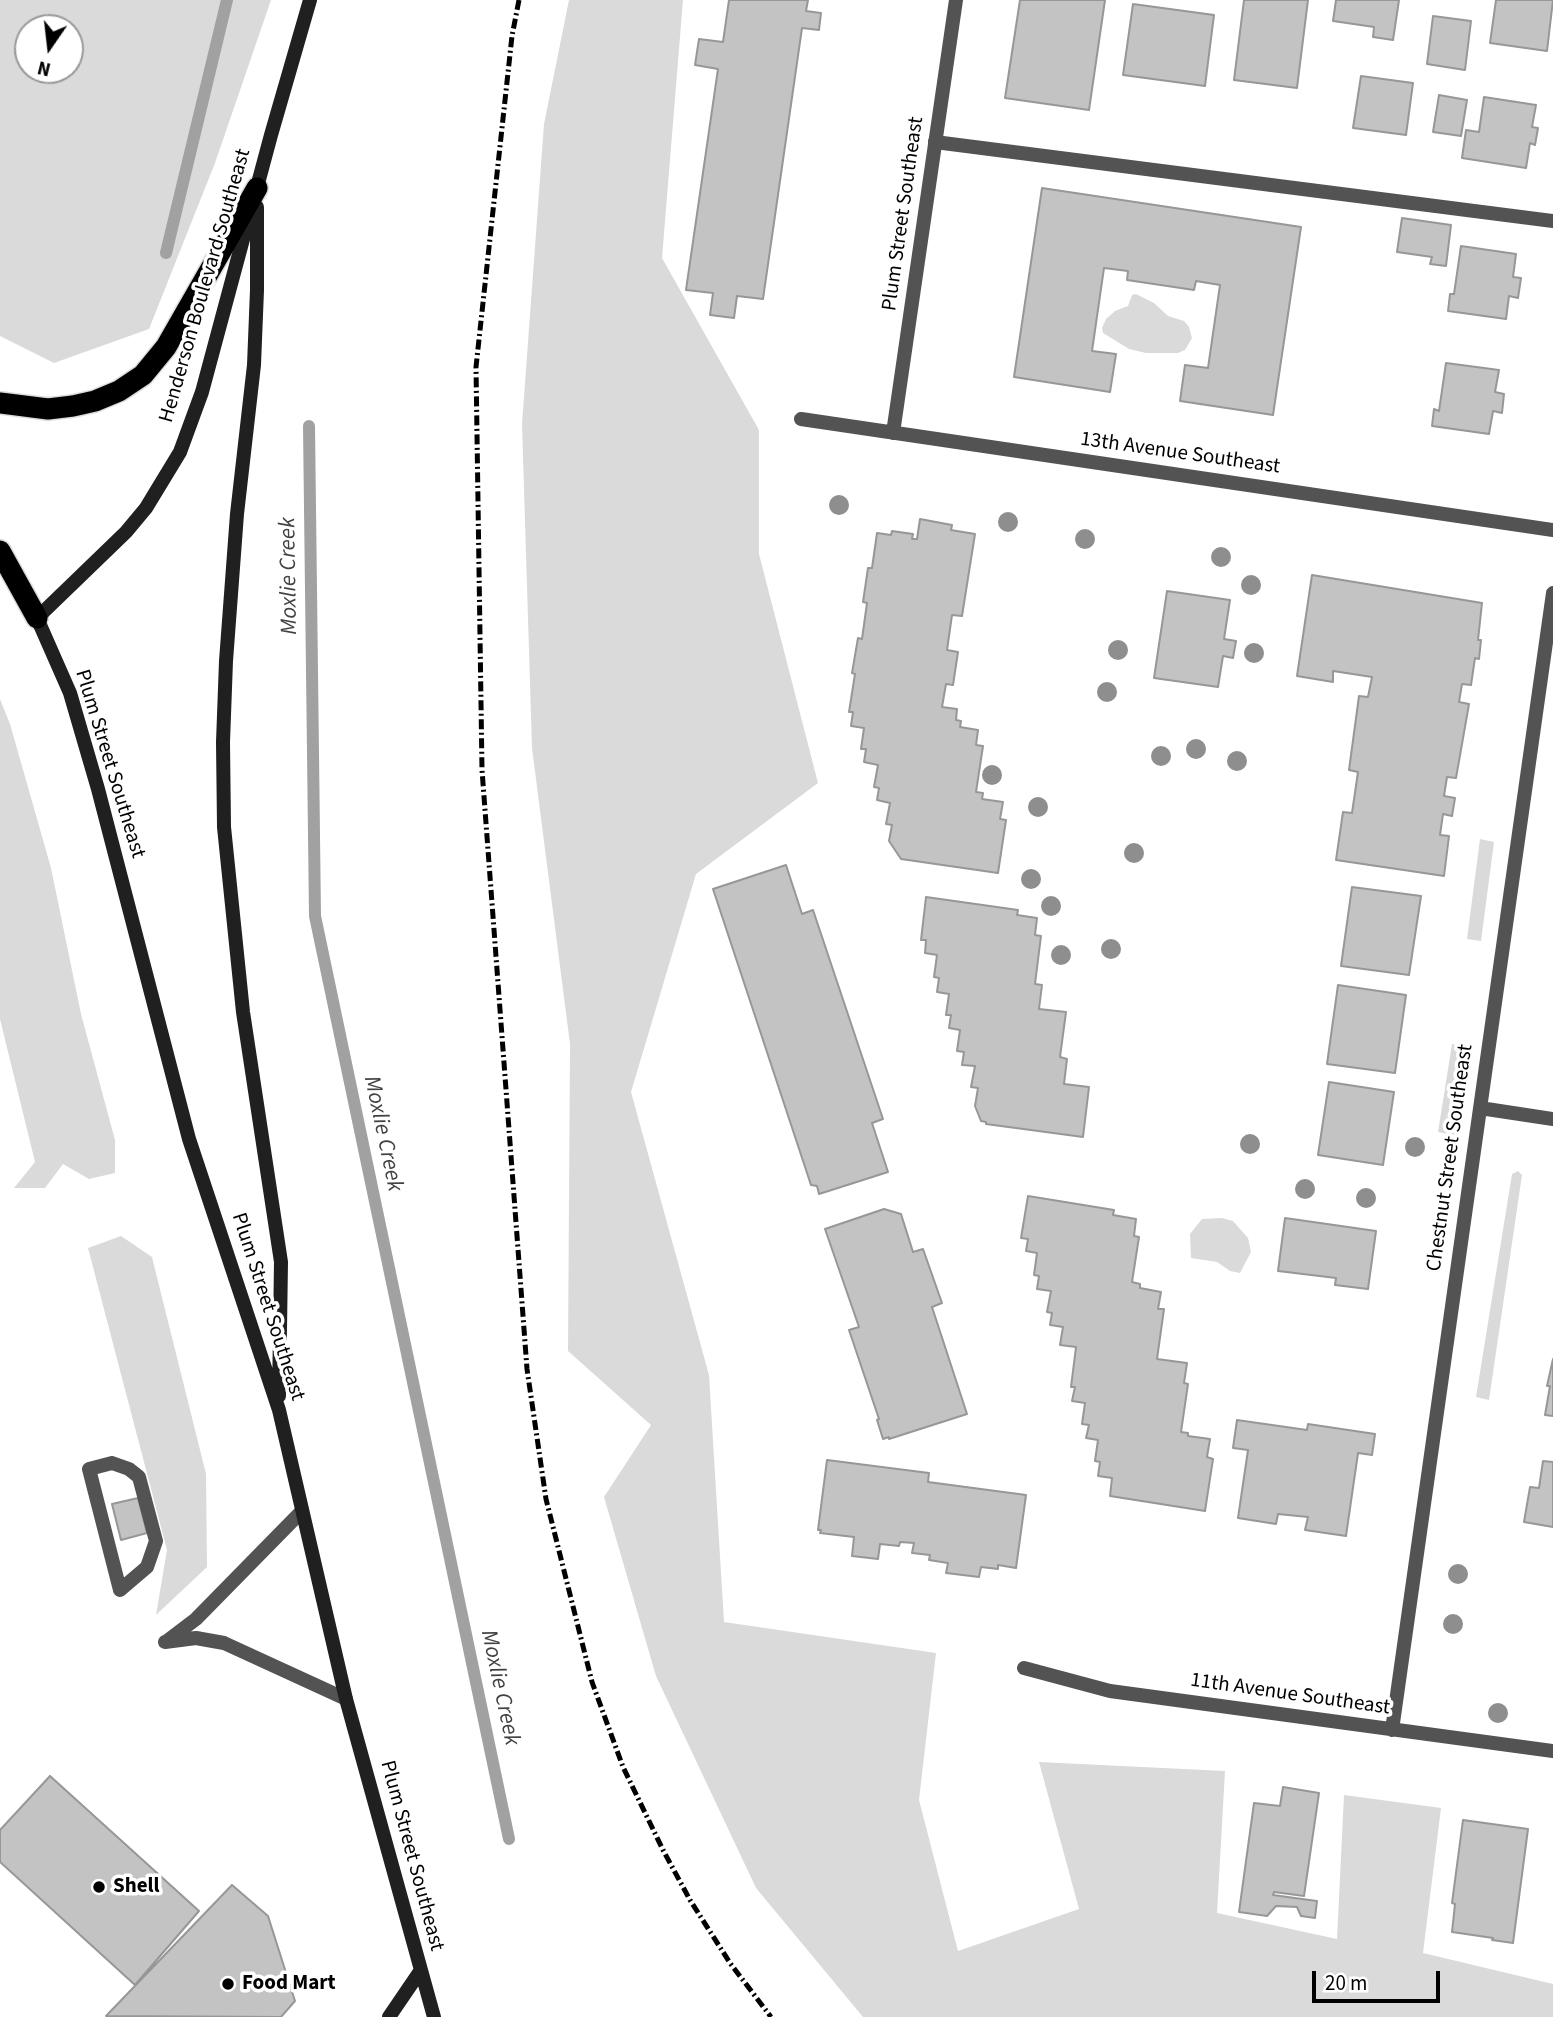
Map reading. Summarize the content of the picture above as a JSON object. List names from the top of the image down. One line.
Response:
{"streets":{"main road":["Plum Street Southeast","Henderson Boulevard Southeast"],"street":["13th Avenue Southeast","Chestnut Street Southeast","11th Avenue Southeast"]},"crossings":[["Plum Street Southeast","Henderson Boulevard Southeast"],["Plum Street Southeast","13th Avenue Southeast"],["Chestnut Street Southeast","11th Avenue Southeast"]],"water":["Moxlie Creek"],"places":["Shell","Food Mart"],"scale_bar":"20 m","north":"bottom"}
